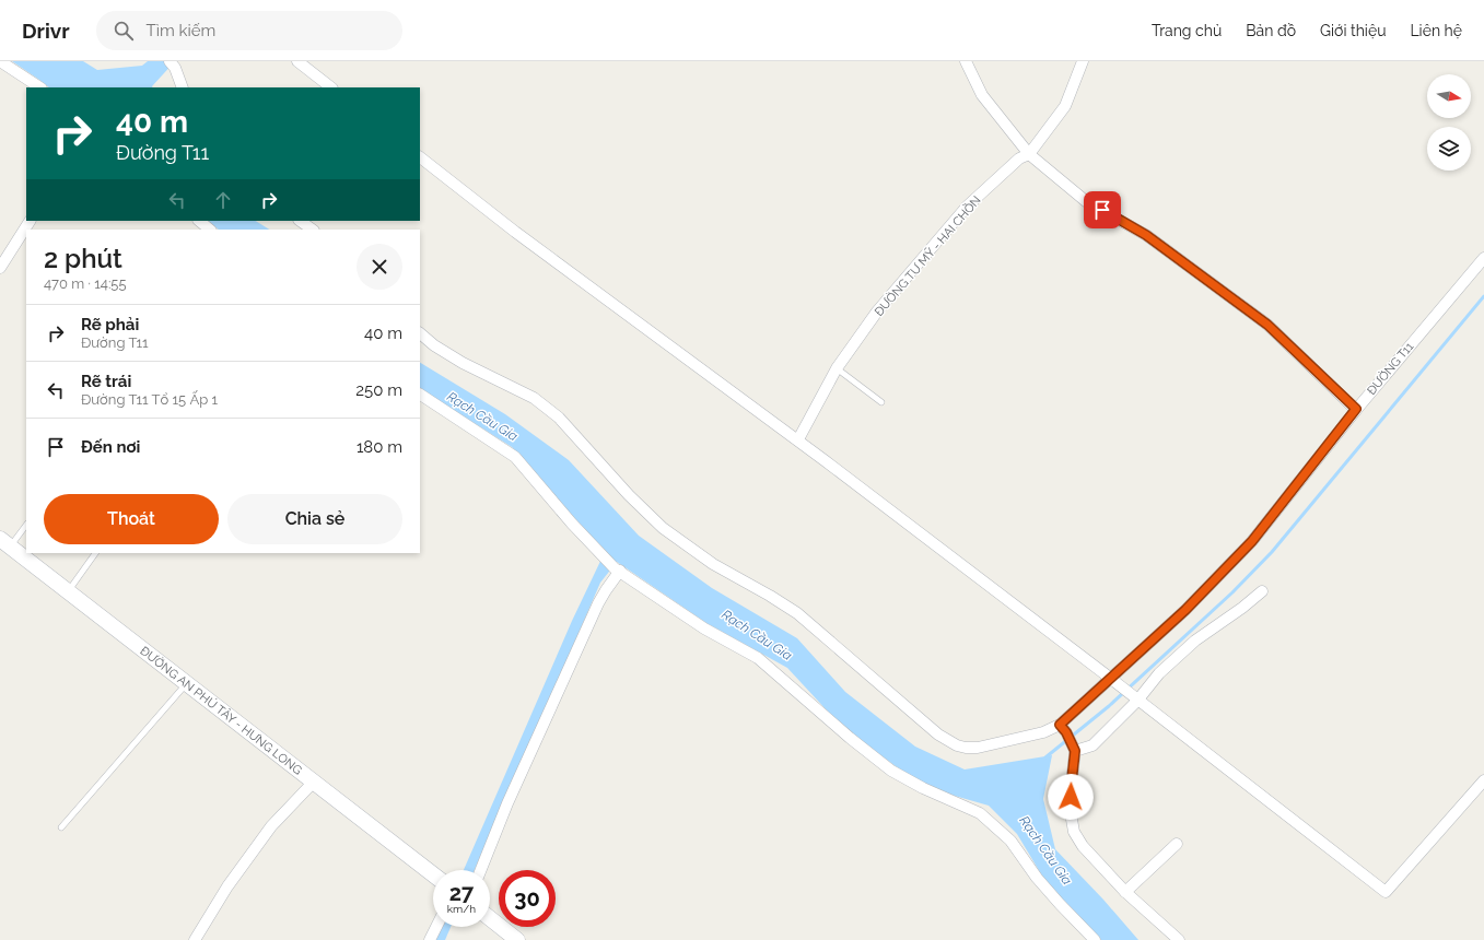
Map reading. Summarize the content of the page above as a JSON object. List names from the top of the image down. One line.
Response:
{"streets":{"street":["ĐƯỜNG TƯ MỸ - HAI CHỒN","ĐƯỜNG T11","ĐƯỜNG AN PHÚ TÂY - HƯNG LONG"]},"water":["Rạch Cầu Gia"],"north":"right","page":{"header":"Drivr","search":"Tìm kiếm","nav":["Trang chủ","Bản đồ","Giới thiệu","Liên hệ"],"turn":["40 m","Đường T11"],"heading":["2 phút","470 m · 14:55"],"list":[{"name":"Rẽ phải","note":"Đường T11","value":"40 m"},{"name":"Rẽ trái","note":"Đường T11 Tổ 15 Ấp 1","value":"250 m"},{"name":"Đến nơi","value":"180 m"}],"buttons":["Thoát","Chia sẻ"],"speed":"27 km/h","limit":"30"}}
